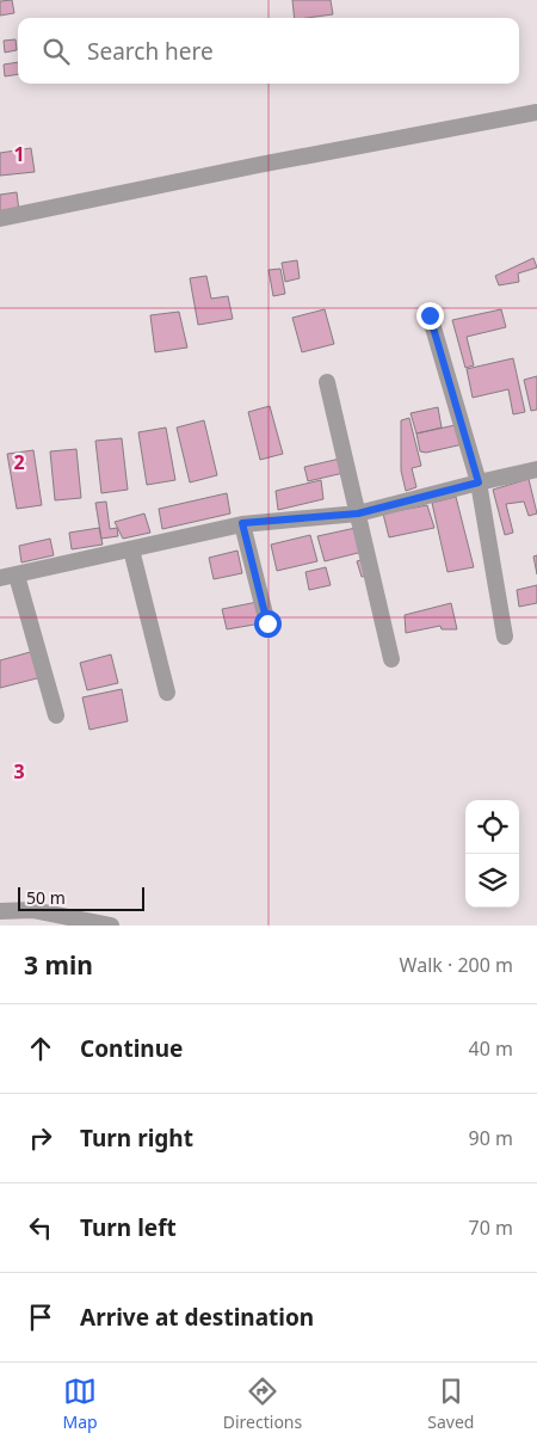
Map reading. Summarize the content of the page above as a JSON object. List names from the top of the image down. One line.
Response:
{"scale_bar":"50 m","page":{"search":"Search here","scale":"50 m","heading":["3 min","Walk · 200 m"],"list":[["Continue","40 m"],["Turn right","90 m"],["Turn left","70 m"],"Arrive at destination"],"nav":["Map","Directions","Saved"]},"grid":{"rows":["1","2","3"]}}
